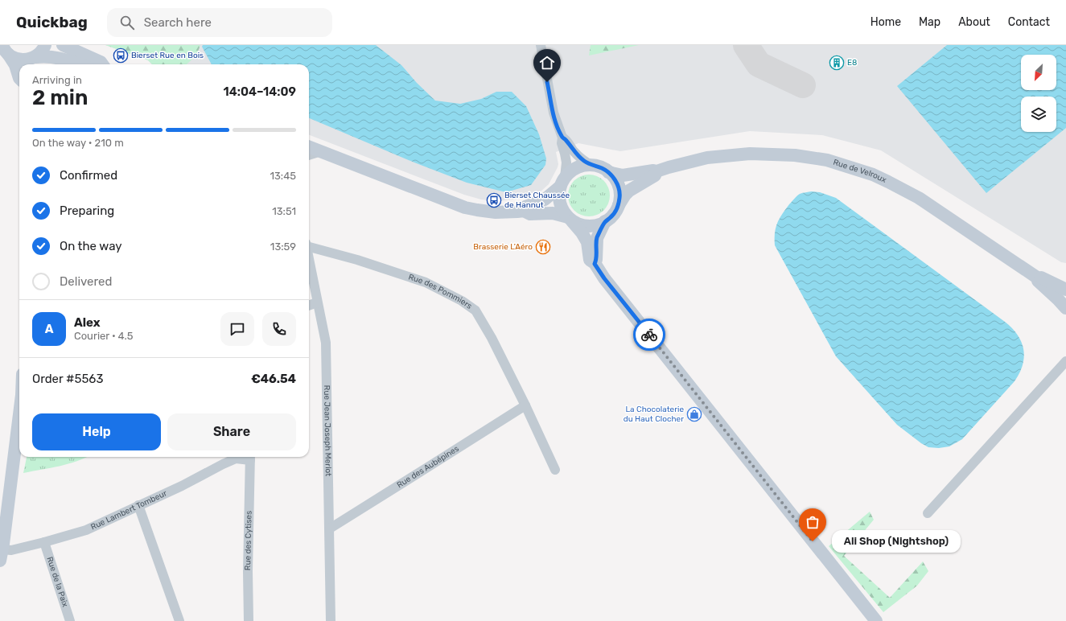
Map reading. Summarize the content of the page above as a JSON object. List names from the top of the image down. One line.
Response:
{"streets":{"main road":["Rue de Velroux"],"street":["Rue des Pommiers","Rue Jean Joseph Merlot","Rue des Aubépines","Rue Lambert Tombeur","Rue des Cytises","Rue de la Paix"]},"crossings":[["Rue des Pommiers","Rue des Aubépines"],["Rue Jean Joseph Merlot","Rue des Aubépines"],["Rue Lambert Tombeur","Rue des Cytises"],["Rue Lambert Tombeur","Rue de la Paix"]],"places":{"bus stop":["Bierset Rue en Bois","Bierset Chaussée de Hannut"],"building":["E8"],"restaurant":["Brasserie L'Aéro"],"shop":["La Chocolaterie du Haut Clocher"],"other":["Ali Shop (Nightshop)"]},"north":"bottom left","page":{"header":"Quickbag","search":"Search here","nav":["Home","Map","About","Contact"],"heading":["2 min","Arriving in","14:04–14:09"],"panel":["Alex","Courier · 4.5","Order #5563","€46.54"],"bar":"On the way · 210 m","list":[["Confirmed","13:45"],["Preparing","13:51"],["On the way","13:59"],"Delivered"],"round":"A","buttons":["Help","Share"],"bubble":"Ali Shop (Nightshop)"}}
